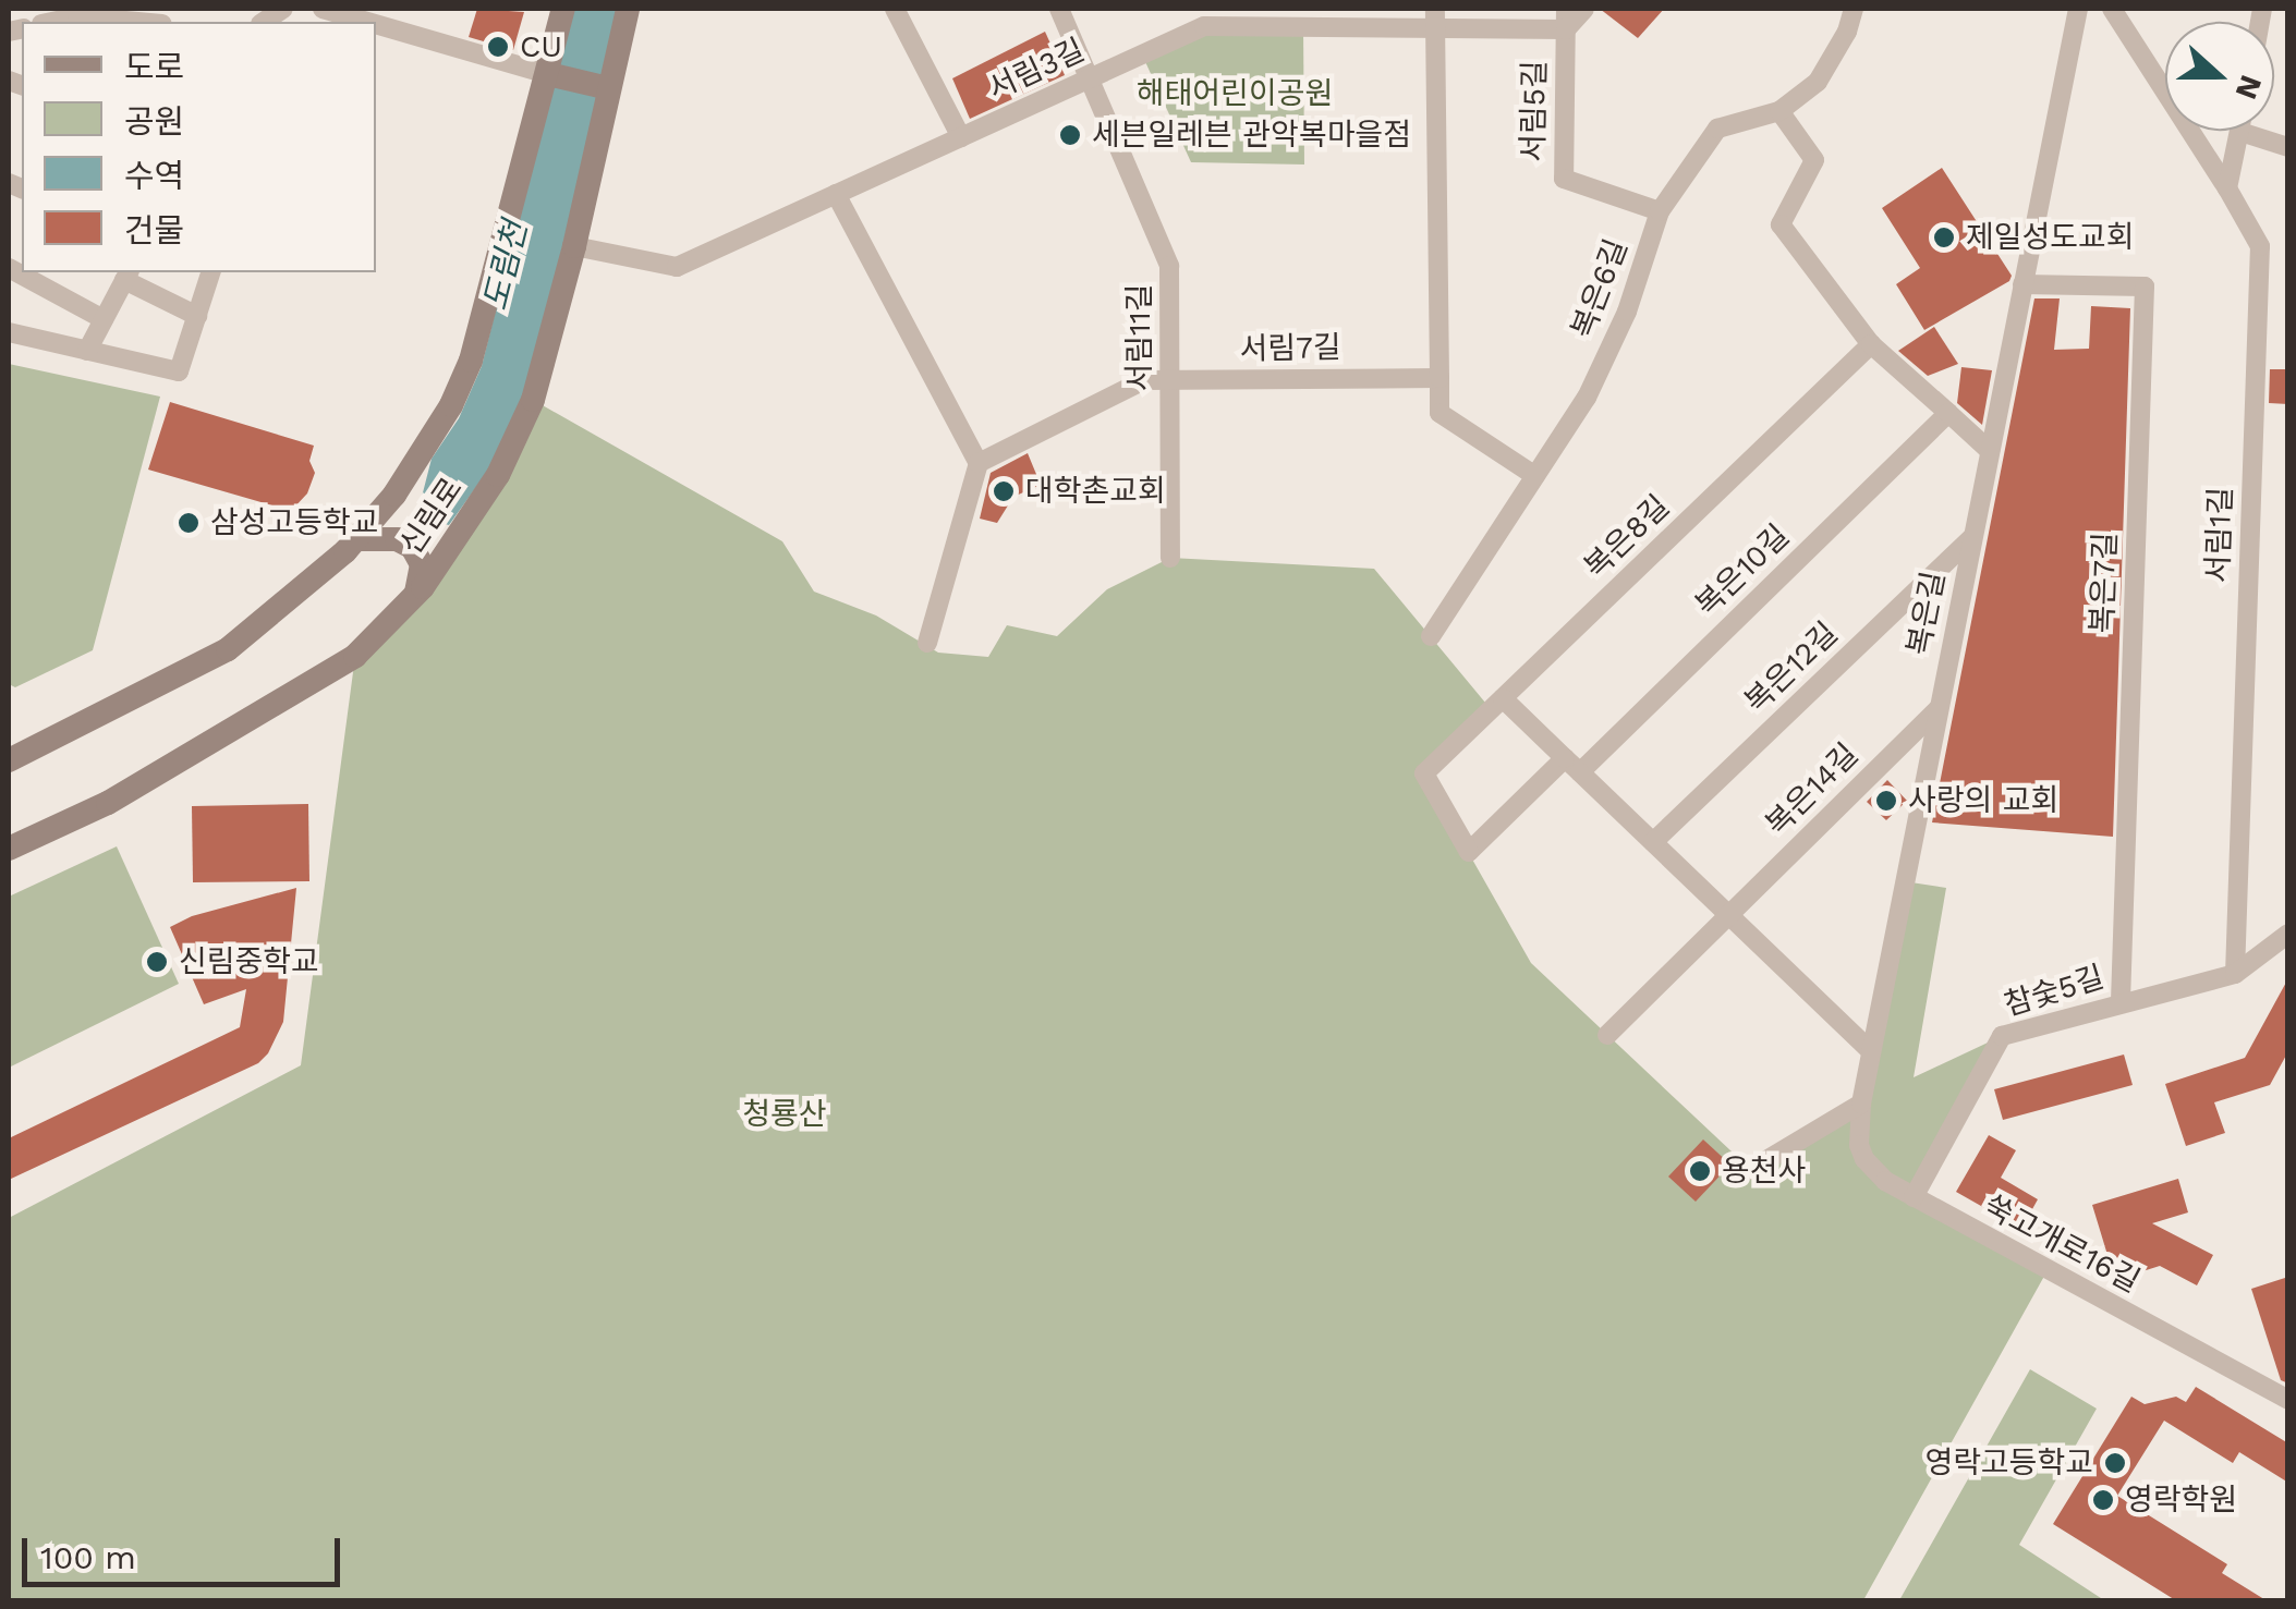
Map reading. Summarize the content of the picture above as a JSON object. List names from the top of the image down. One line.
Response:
{"streets":{"main road":["신림로"],"street":["서림3길","서림5길","복은6길","서림11길","서림7길","서림1길","복은8길","복은10길","복은7길","복은길","복은12길","복은14길","참숯5길","쑥고개로16길"]},"crossings":[["서림3길","서림5길"],["서림3길","서림11길"],["서림3길","신림로"],["서림5길","복은6길"],["서림11길","서림7길"],["서림1길","참숯5길"],["복은8길","복은10길"],["복은7길","복은길"],["복은7길","참숯5길"],["복은길","복은12길"],["복은길","복은14길"],["복은길","쑥고개로16길"],["참숯5길","쑥고개로16길"]],"water":["도림천"],"parks":["해태어린이공원","청룡산"],"places":["CU","세븐일레븐 관악복마을점","제일성도교회","대학촌교회","삼성고등학교","사랑의 교회","신림중학교","용천사","영락고등학교","영락학원"],"legend":["도로","공원","수역","건물"],"scale_bar":"100 m","north":"right"}
